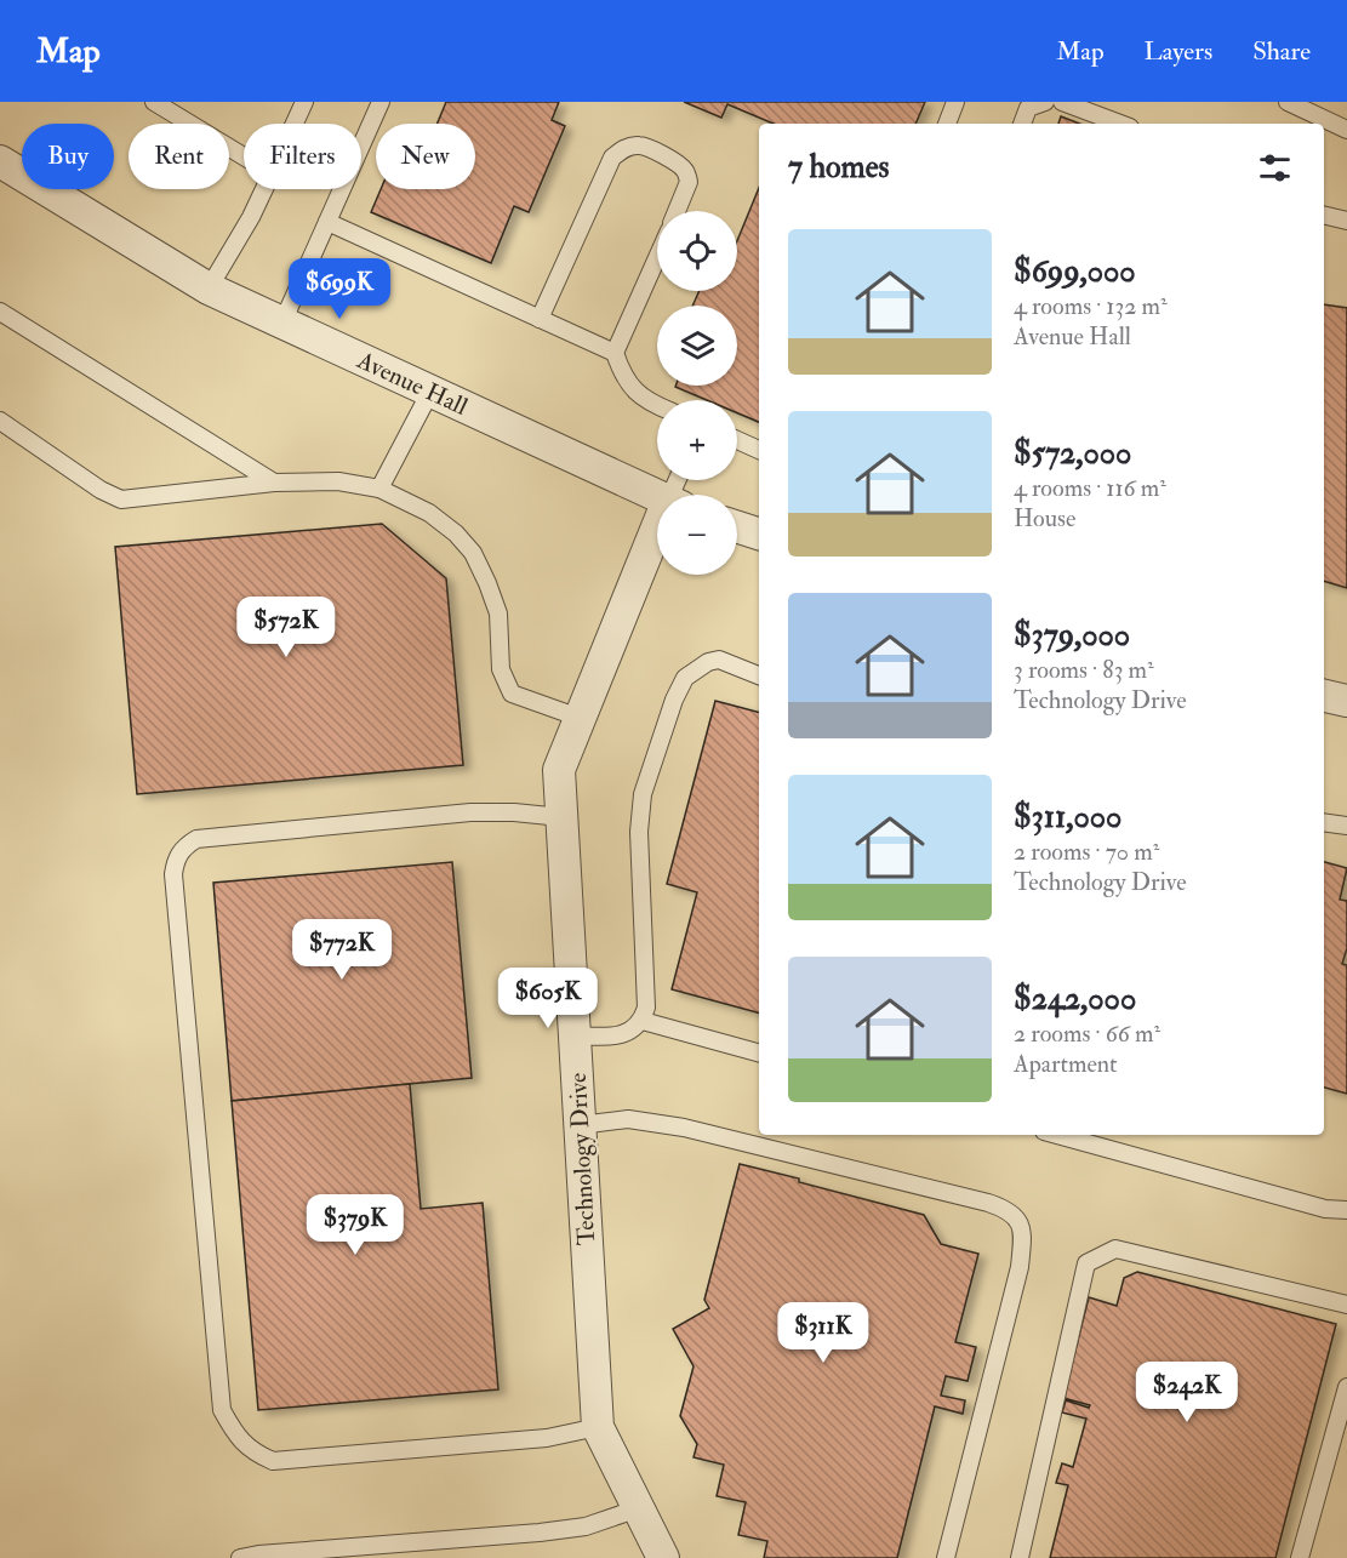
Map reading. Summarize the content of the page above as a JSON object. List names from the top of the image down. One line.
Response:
{"streets":{"street":["Avenue Hall","Technology Drive"]},"page":{"header":"Map","nav":["Map","Layers","Share"],"chip":["Buy","Rent","Filters","New"],"heading":"7 homes","map_buttons":["+","−"],"list":[{"name":"$699,000","note":"4 rooms · 132 m² · Avenue Hall"},{"name":"$572,000","note":"4 rooms · 116 m² · House"},{"name":"$379,000","note":"3 rooms · 83 m² · Technology Drive"},{"name":"$311,000","note":"2 rooms · 70 m² · Technology Drive"},{"name":"$242,000","note":"2 rooms · 66 m² · Apartment"}],"price":["$699K","$572K","$772K","$605K","$379K","$311K","$242K"]}}
